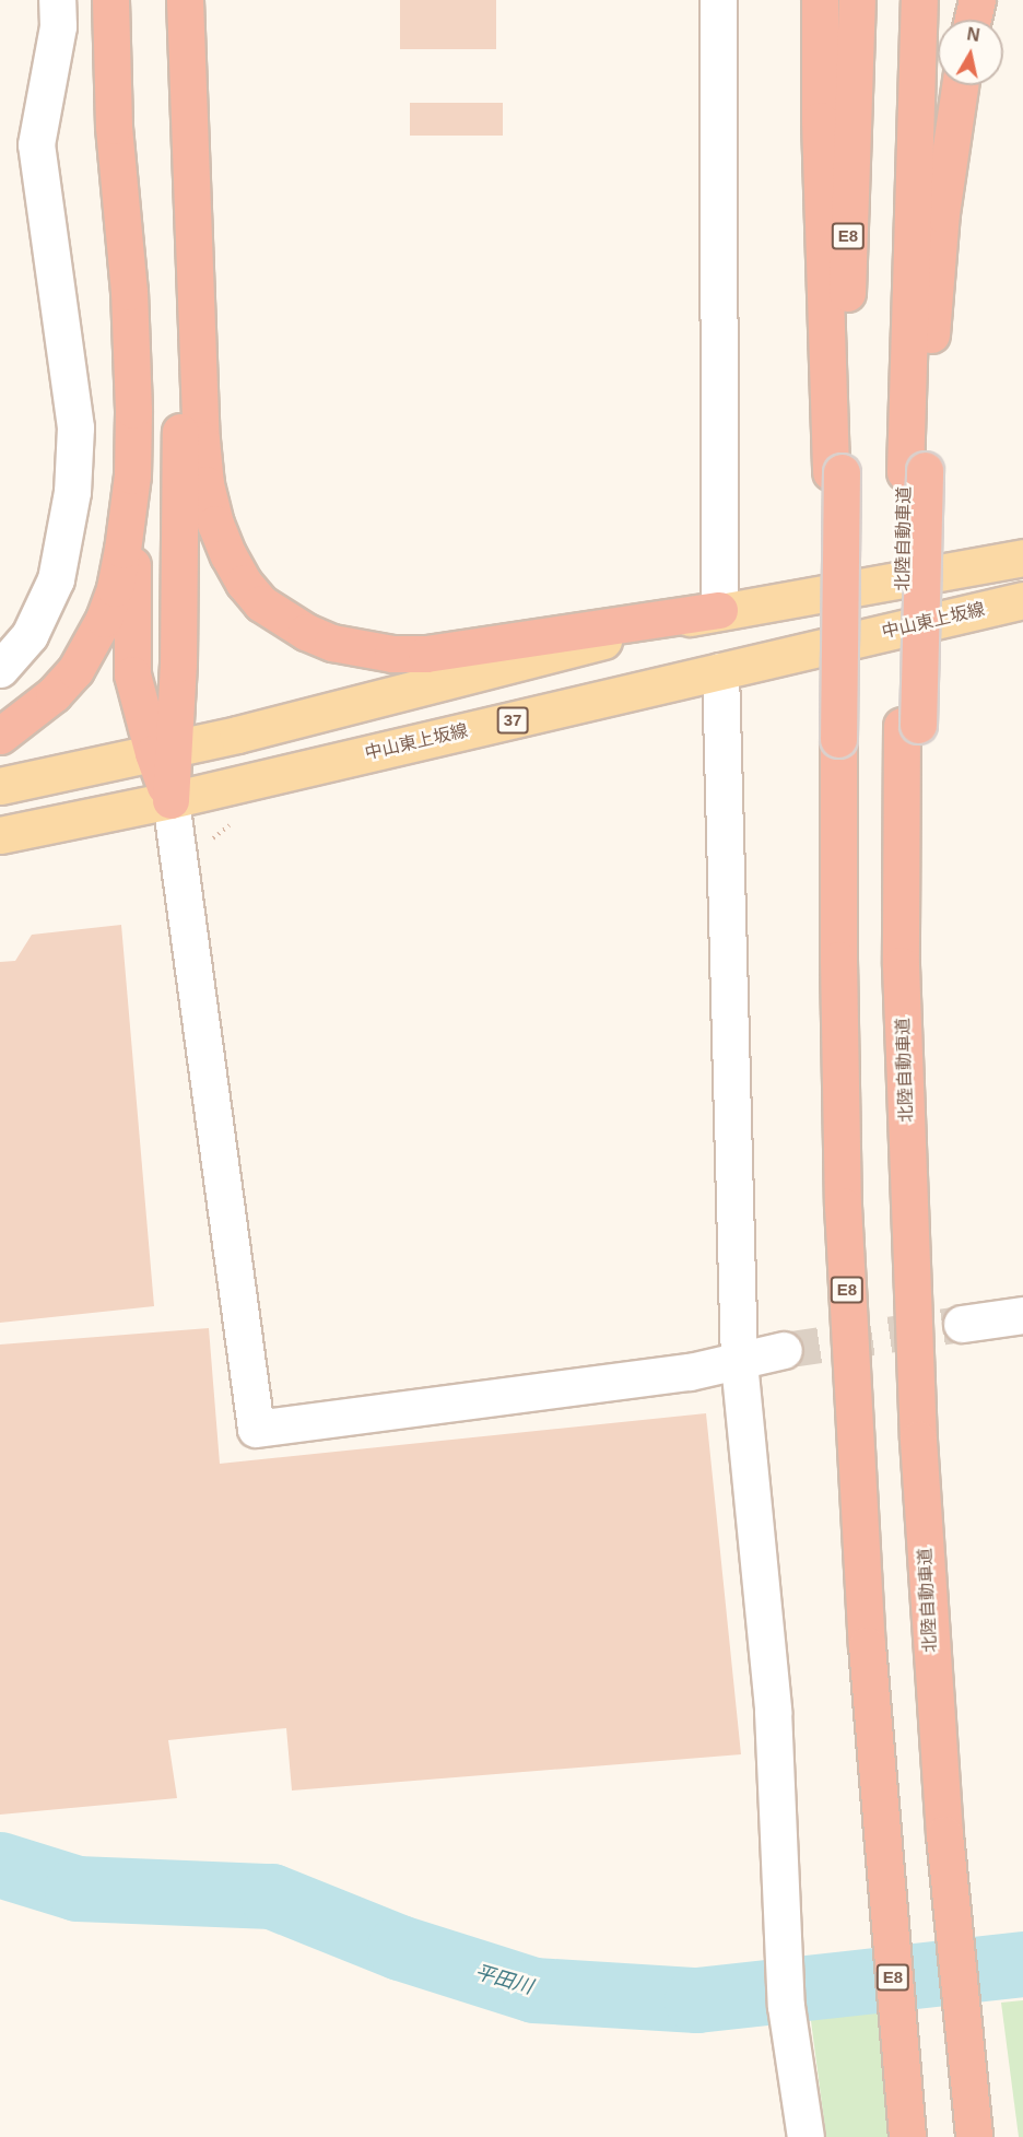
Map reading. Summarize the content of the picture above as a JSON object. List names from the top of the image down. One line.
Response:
{"streets":{"highway":["E8","北陸自動車道"],"main road":["中山東上坂線","37"]},"water":["平田川"],"north":"top"}
